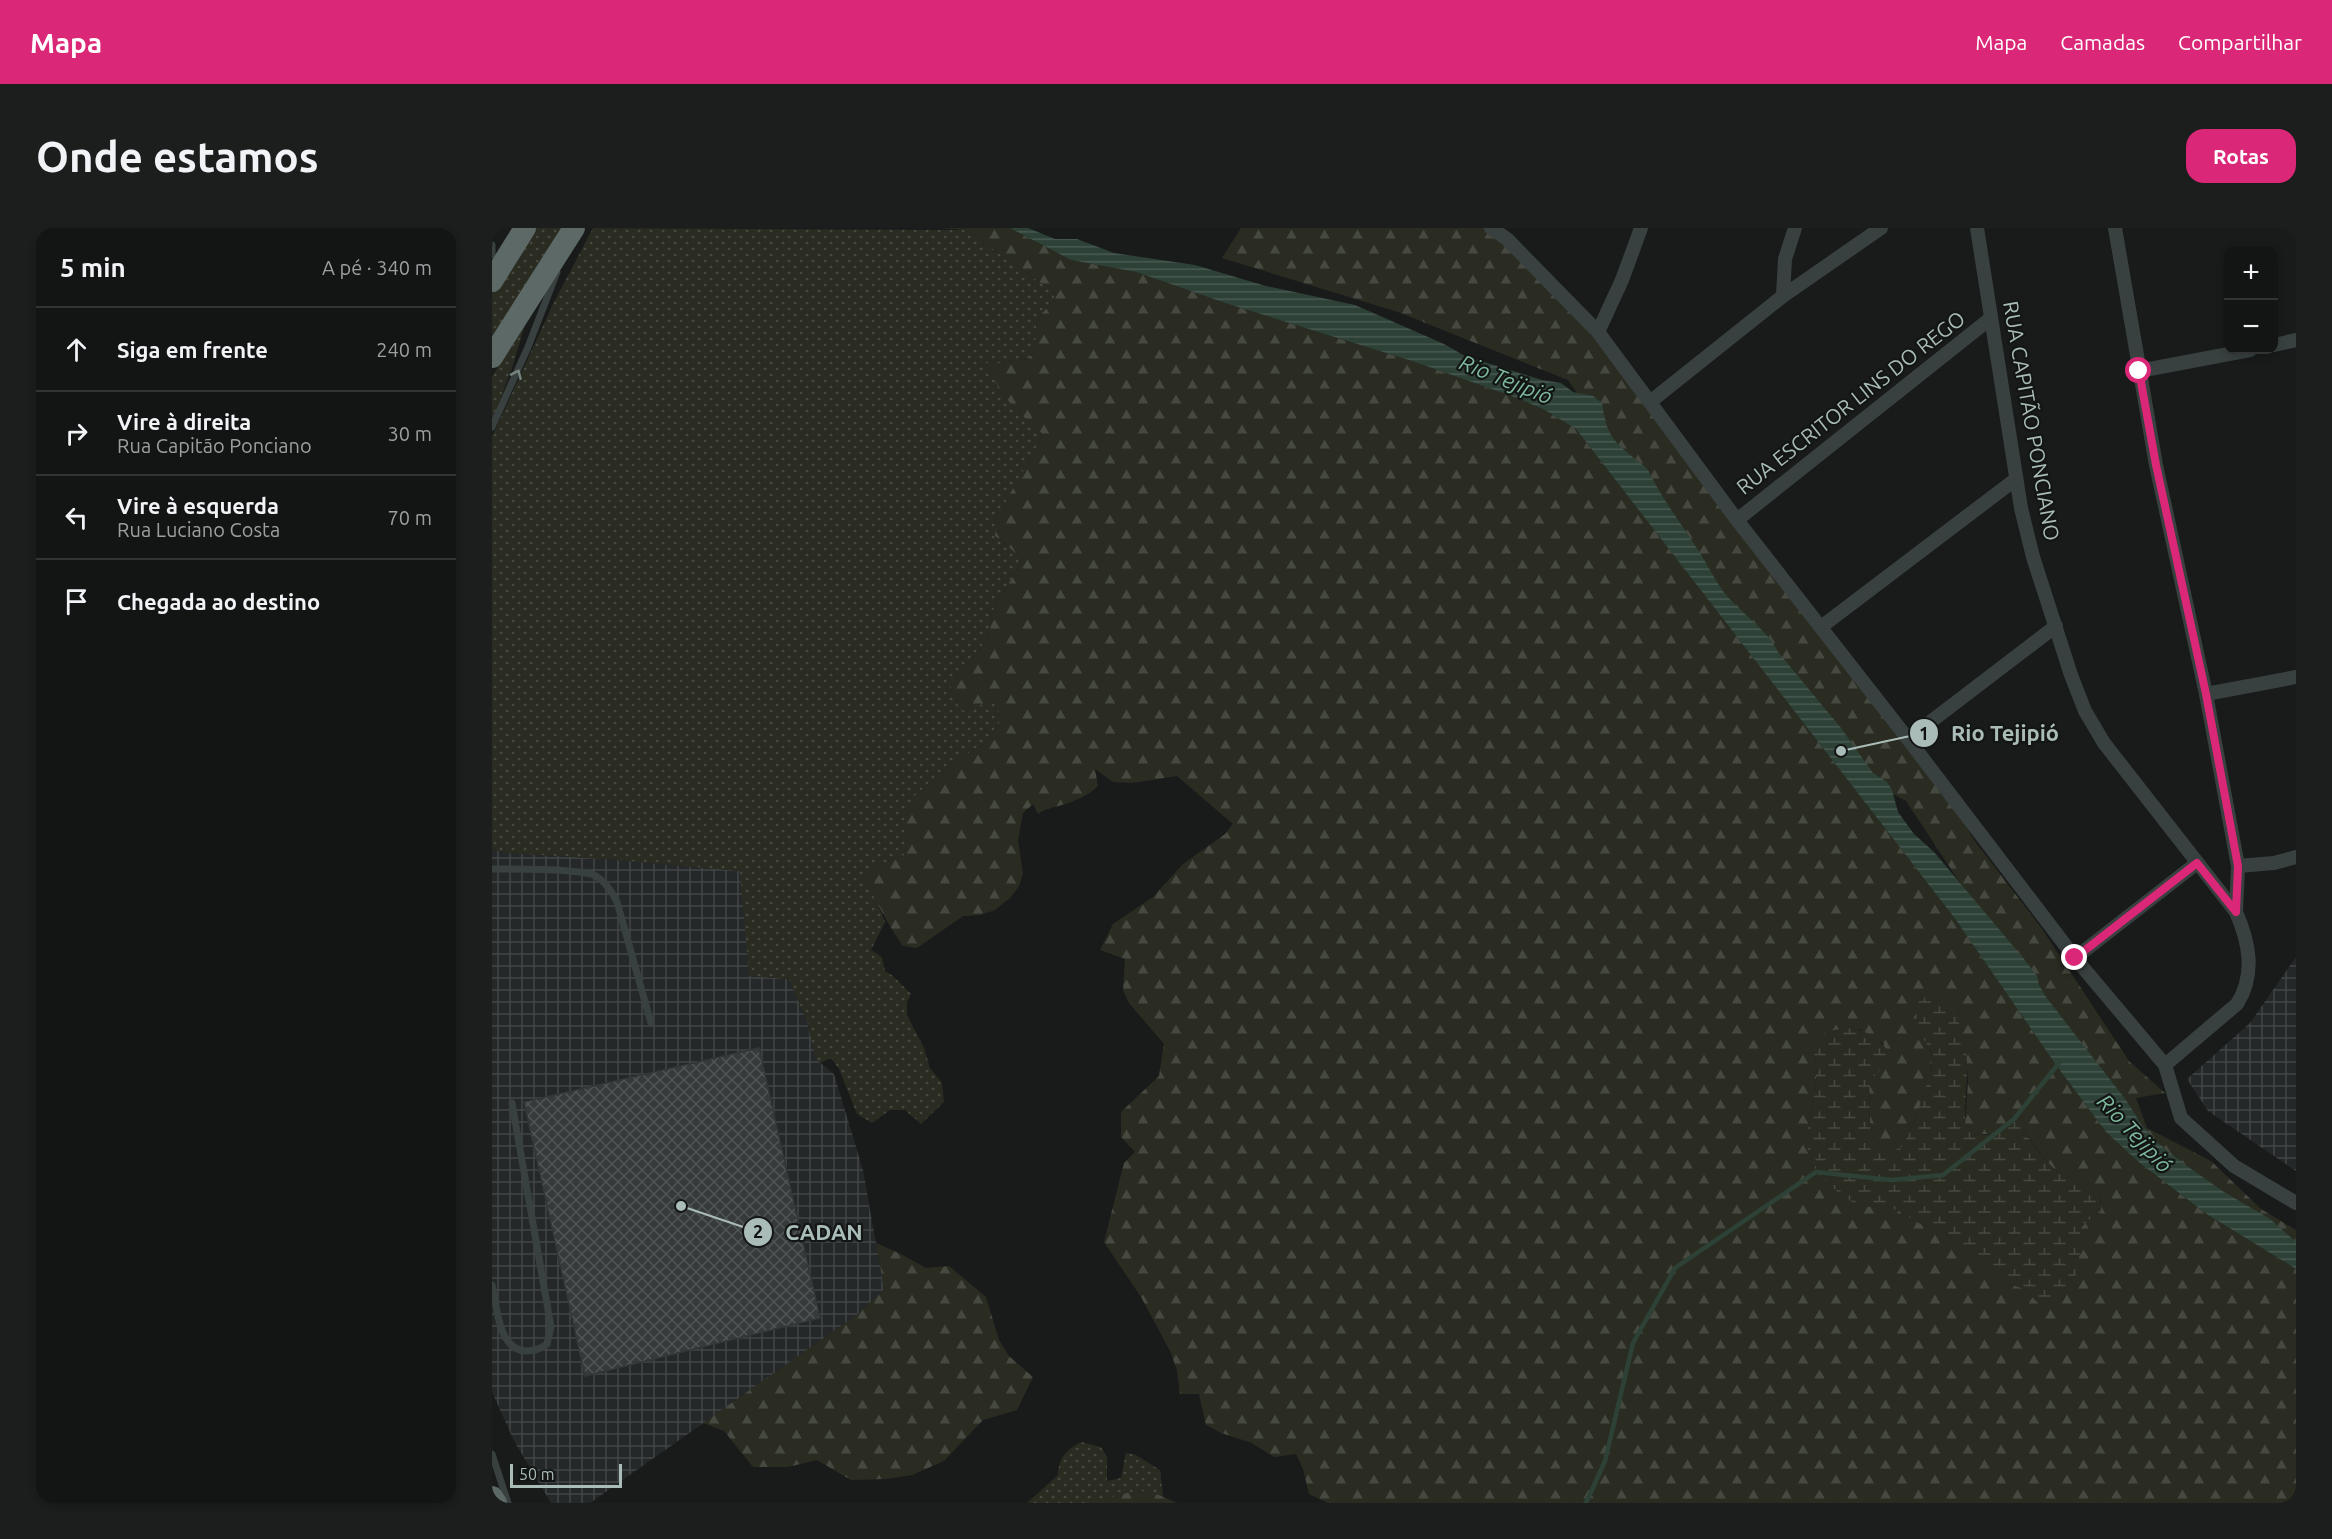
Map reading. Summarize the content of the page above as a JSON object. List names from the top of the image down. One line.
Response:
{"streets":{"street":["RUA ESCRITOR LINS DO REGO","RUA CAPITÃO PONCIANO"]},"crossings":[["RUA ESCRITOR LINS DO REGO","RUA CAPITÃO PONCIANO"]],"water":["Rio Tejipió"],"places":["Rio Tejipió","CADAN"],"scale_bar":"50 m","page":{"header":"Mapa","nav":["Mapa","Camadas","Compartilhar"],"buttons":"Rotas","title":"Onde estamos","heading":["5 min","A pé · 340 m"],"map_buttons":["+","−"],"list":[["Siga em frente","240 m"],["Vire à direita","Rua Capitão Ponciano","30 m"],["Vire à esquerda","Rua Luciano Costa","70 m"],"Chegada ao destino"],"scale":"50 m"}}
